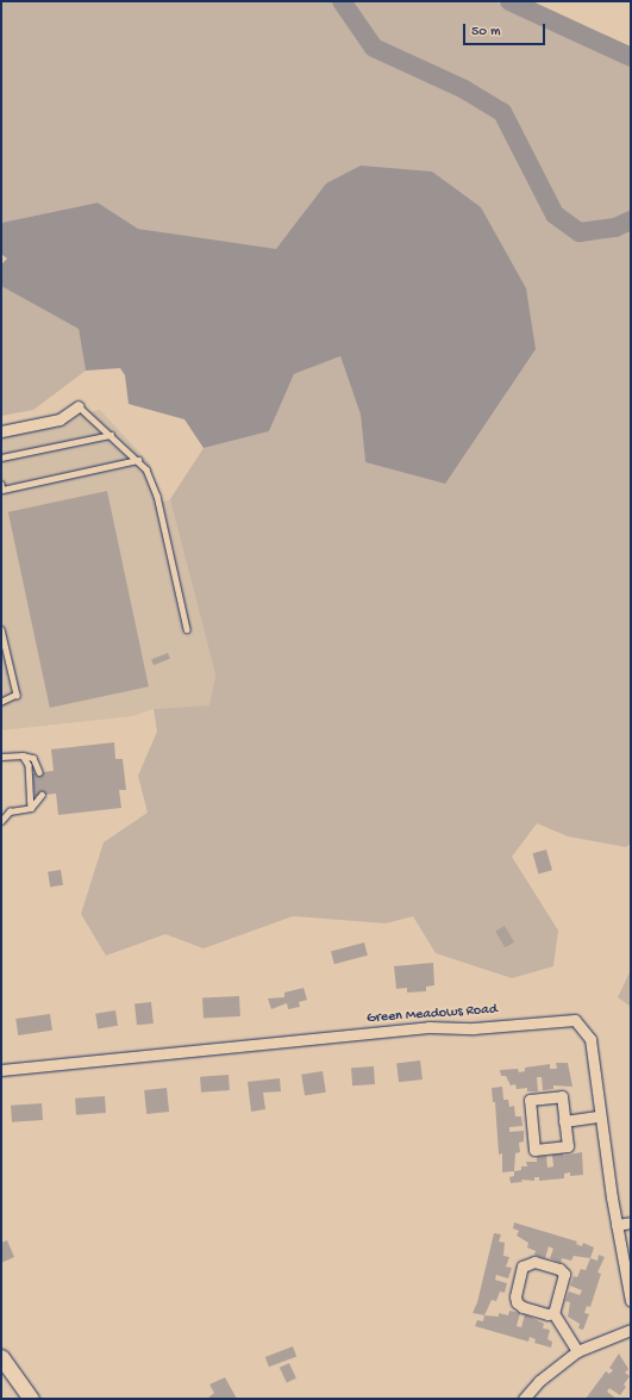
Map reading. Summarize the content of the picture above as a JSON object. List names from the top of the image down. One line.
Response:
{"streets":{"street":["Green Meadows Road"]},"scale_bar":"50 m"}
